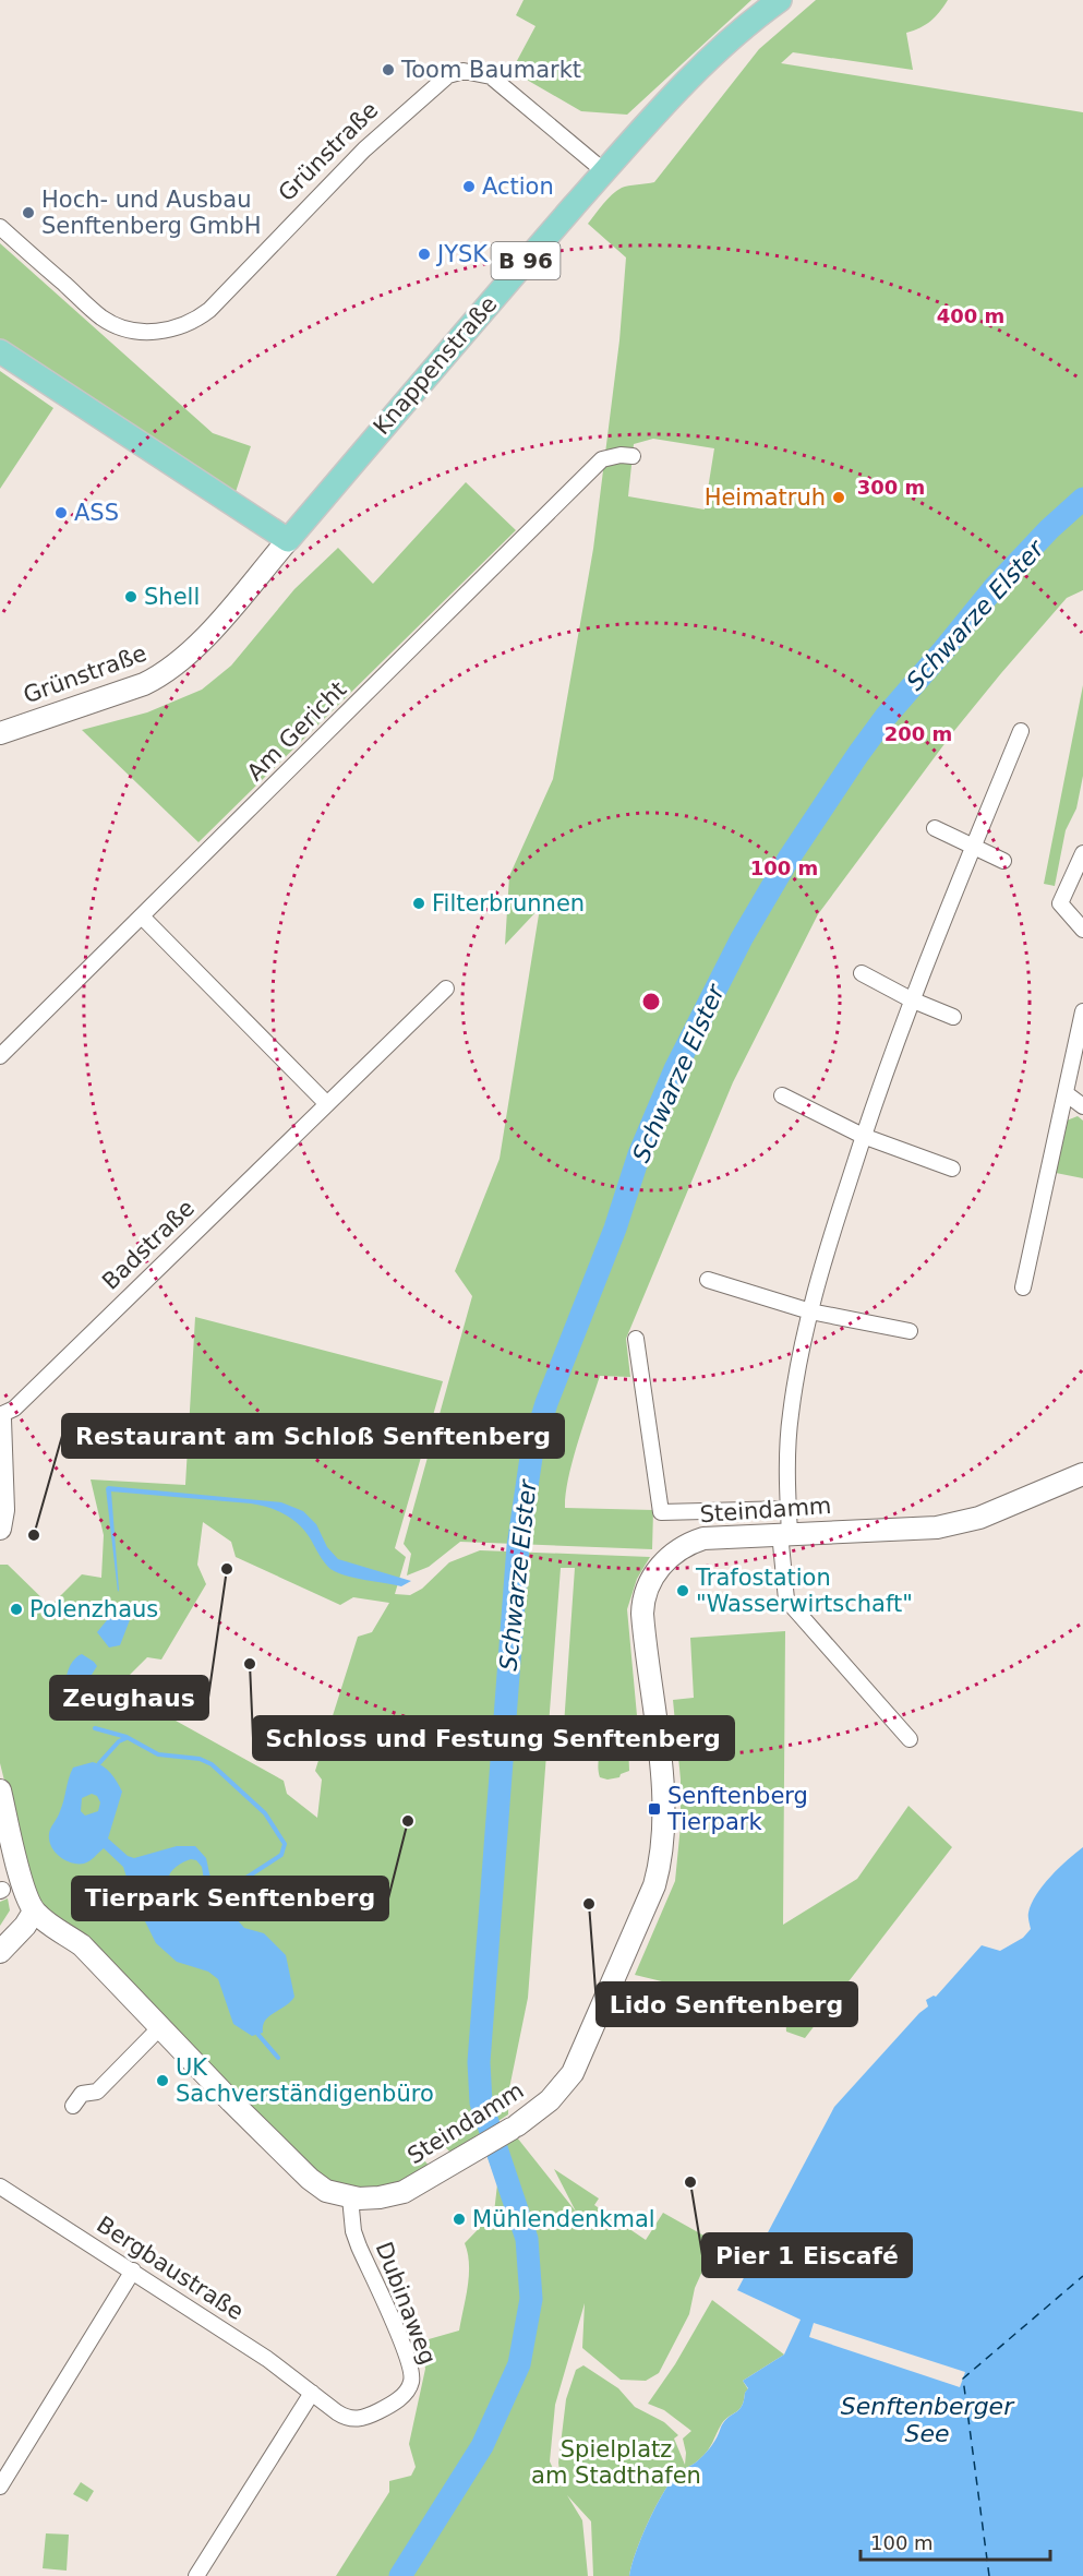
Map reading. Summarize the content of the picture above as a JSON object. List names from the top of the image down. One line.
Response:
{"streets":{"main road":["B 96","Knappenstraße"],"street":["Grünstraße","Am Gericht","Badstraße","Steindamm","Bergbaustraße","Dubinaweg"]},"crossings":[["Grünstraße","Knappenstraße"],["Steindamm","Dubinaweg"],["Bergbaustraße","Dubinaweg"]],"water":["Schwarze Elster","Senftenberger See"],"parks":["Spielplatz am Stadthafen"],"places":{"other":["Toom Baumarkt","Action","Hoch- und Ausbau Senftenberg GmbH","JYSK","Heimatruh","ASS","Shell","Filterbrunnen","Restaurant am Schloß Senftenberg","Zeughaus","Trafostation \"Wasserwirtschaft\"","Polenzhaus","Schloss und Festung Senftenberg","Tierpark Senftenberg","Lido Senftenberg","UK Sachverständigenbüro","Pier 1 Eiscafé","Mühlendenkmal"],"transit":["Senftenberg Tierpark"]},"scale_bar":"100 m","rings":["400 m","300 m","200 m","100 m"]}
